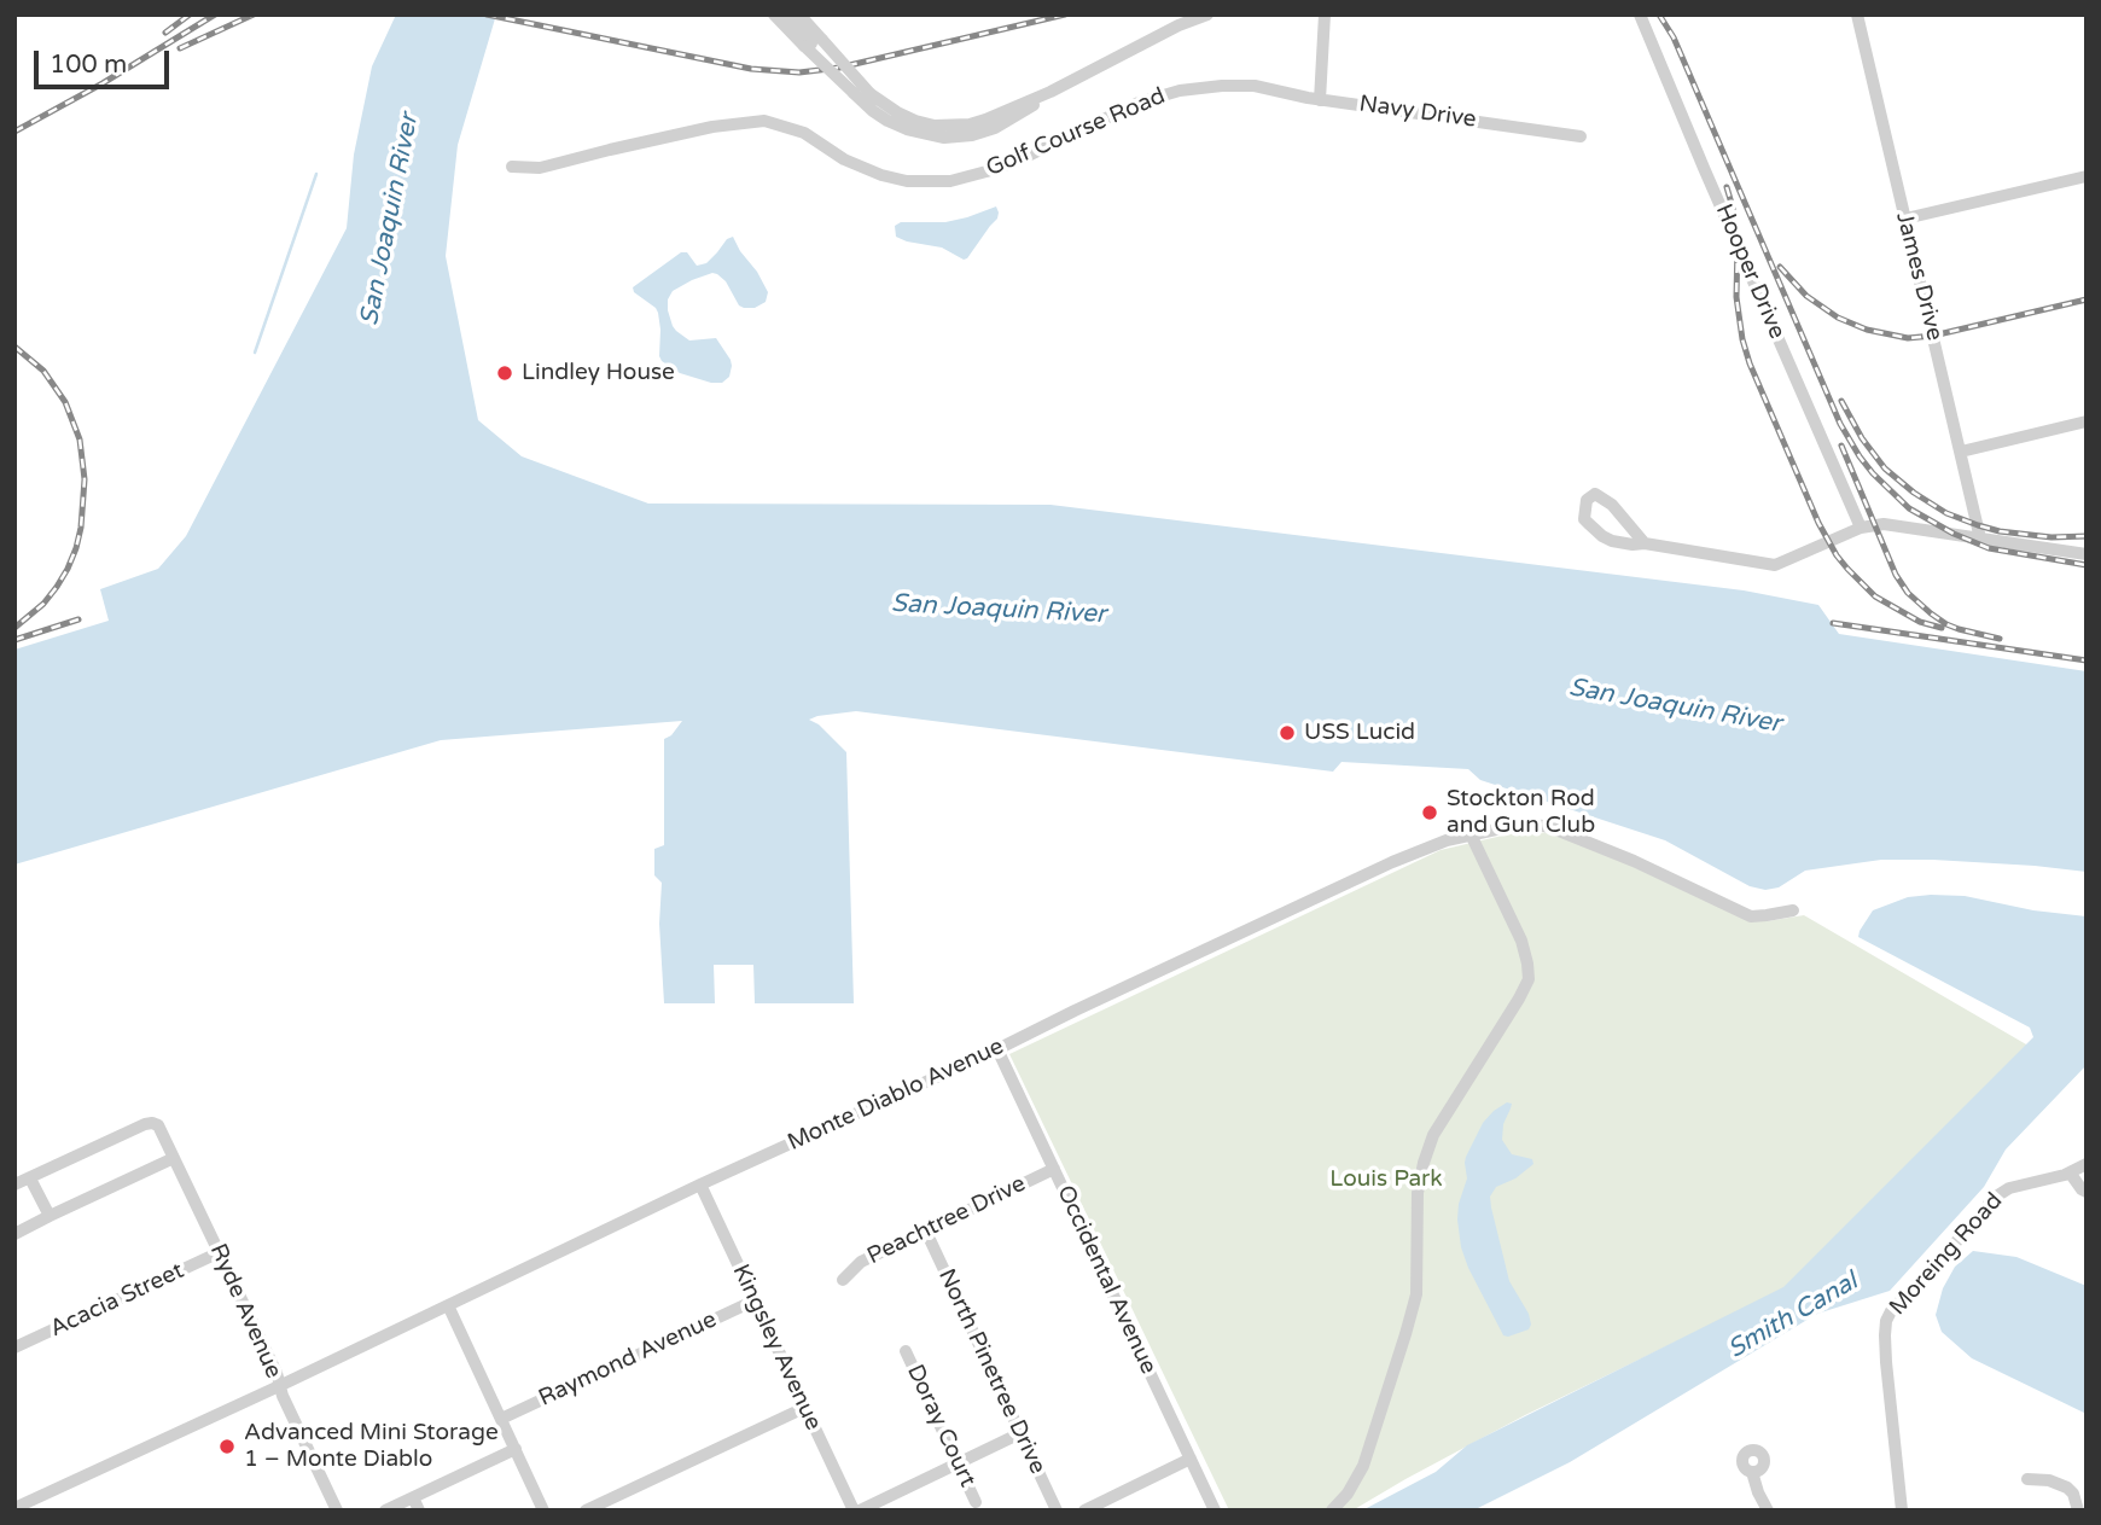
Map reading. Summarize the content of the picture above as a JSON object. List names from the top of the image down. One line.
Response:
{"streets":{"street":["Navy Drive","Golf Course Road","Hooper Drive","James Drive","Monte Diablo Avenue","Peachtree Drive","Moreing Road","Occidental Avenue","Acacia Street","Ryde Avenue","Kingsley Avenue","Raymond Avenue","North Pinetree Drive","Doray Court"]},"crossings":[["Navy Drive","Golf Course Road"],["Monte Diablo Avenue","Occidental Avenue"],["Monte Diablo Avenue","Ryde Avenue"],["Monte Diablo Avenue","Kingsley Avenue"],["Peachtree Drive","Occidental Avenue"],["Peachtree Drive","North Pinetree Drive"],["Acacia Street","Ryde Avenue"],["Kingsley Avenue","Raymond Avenue"]],"water":["San Joaquin River","Smith Canal"],"parks":["Louis Park"],"places":["Lindley House","USS Lucid","Stockton Rod and Gun Club","Advanced Mini Storage 1 – Monte Diablo"],"scale_bar":"100 m"}
